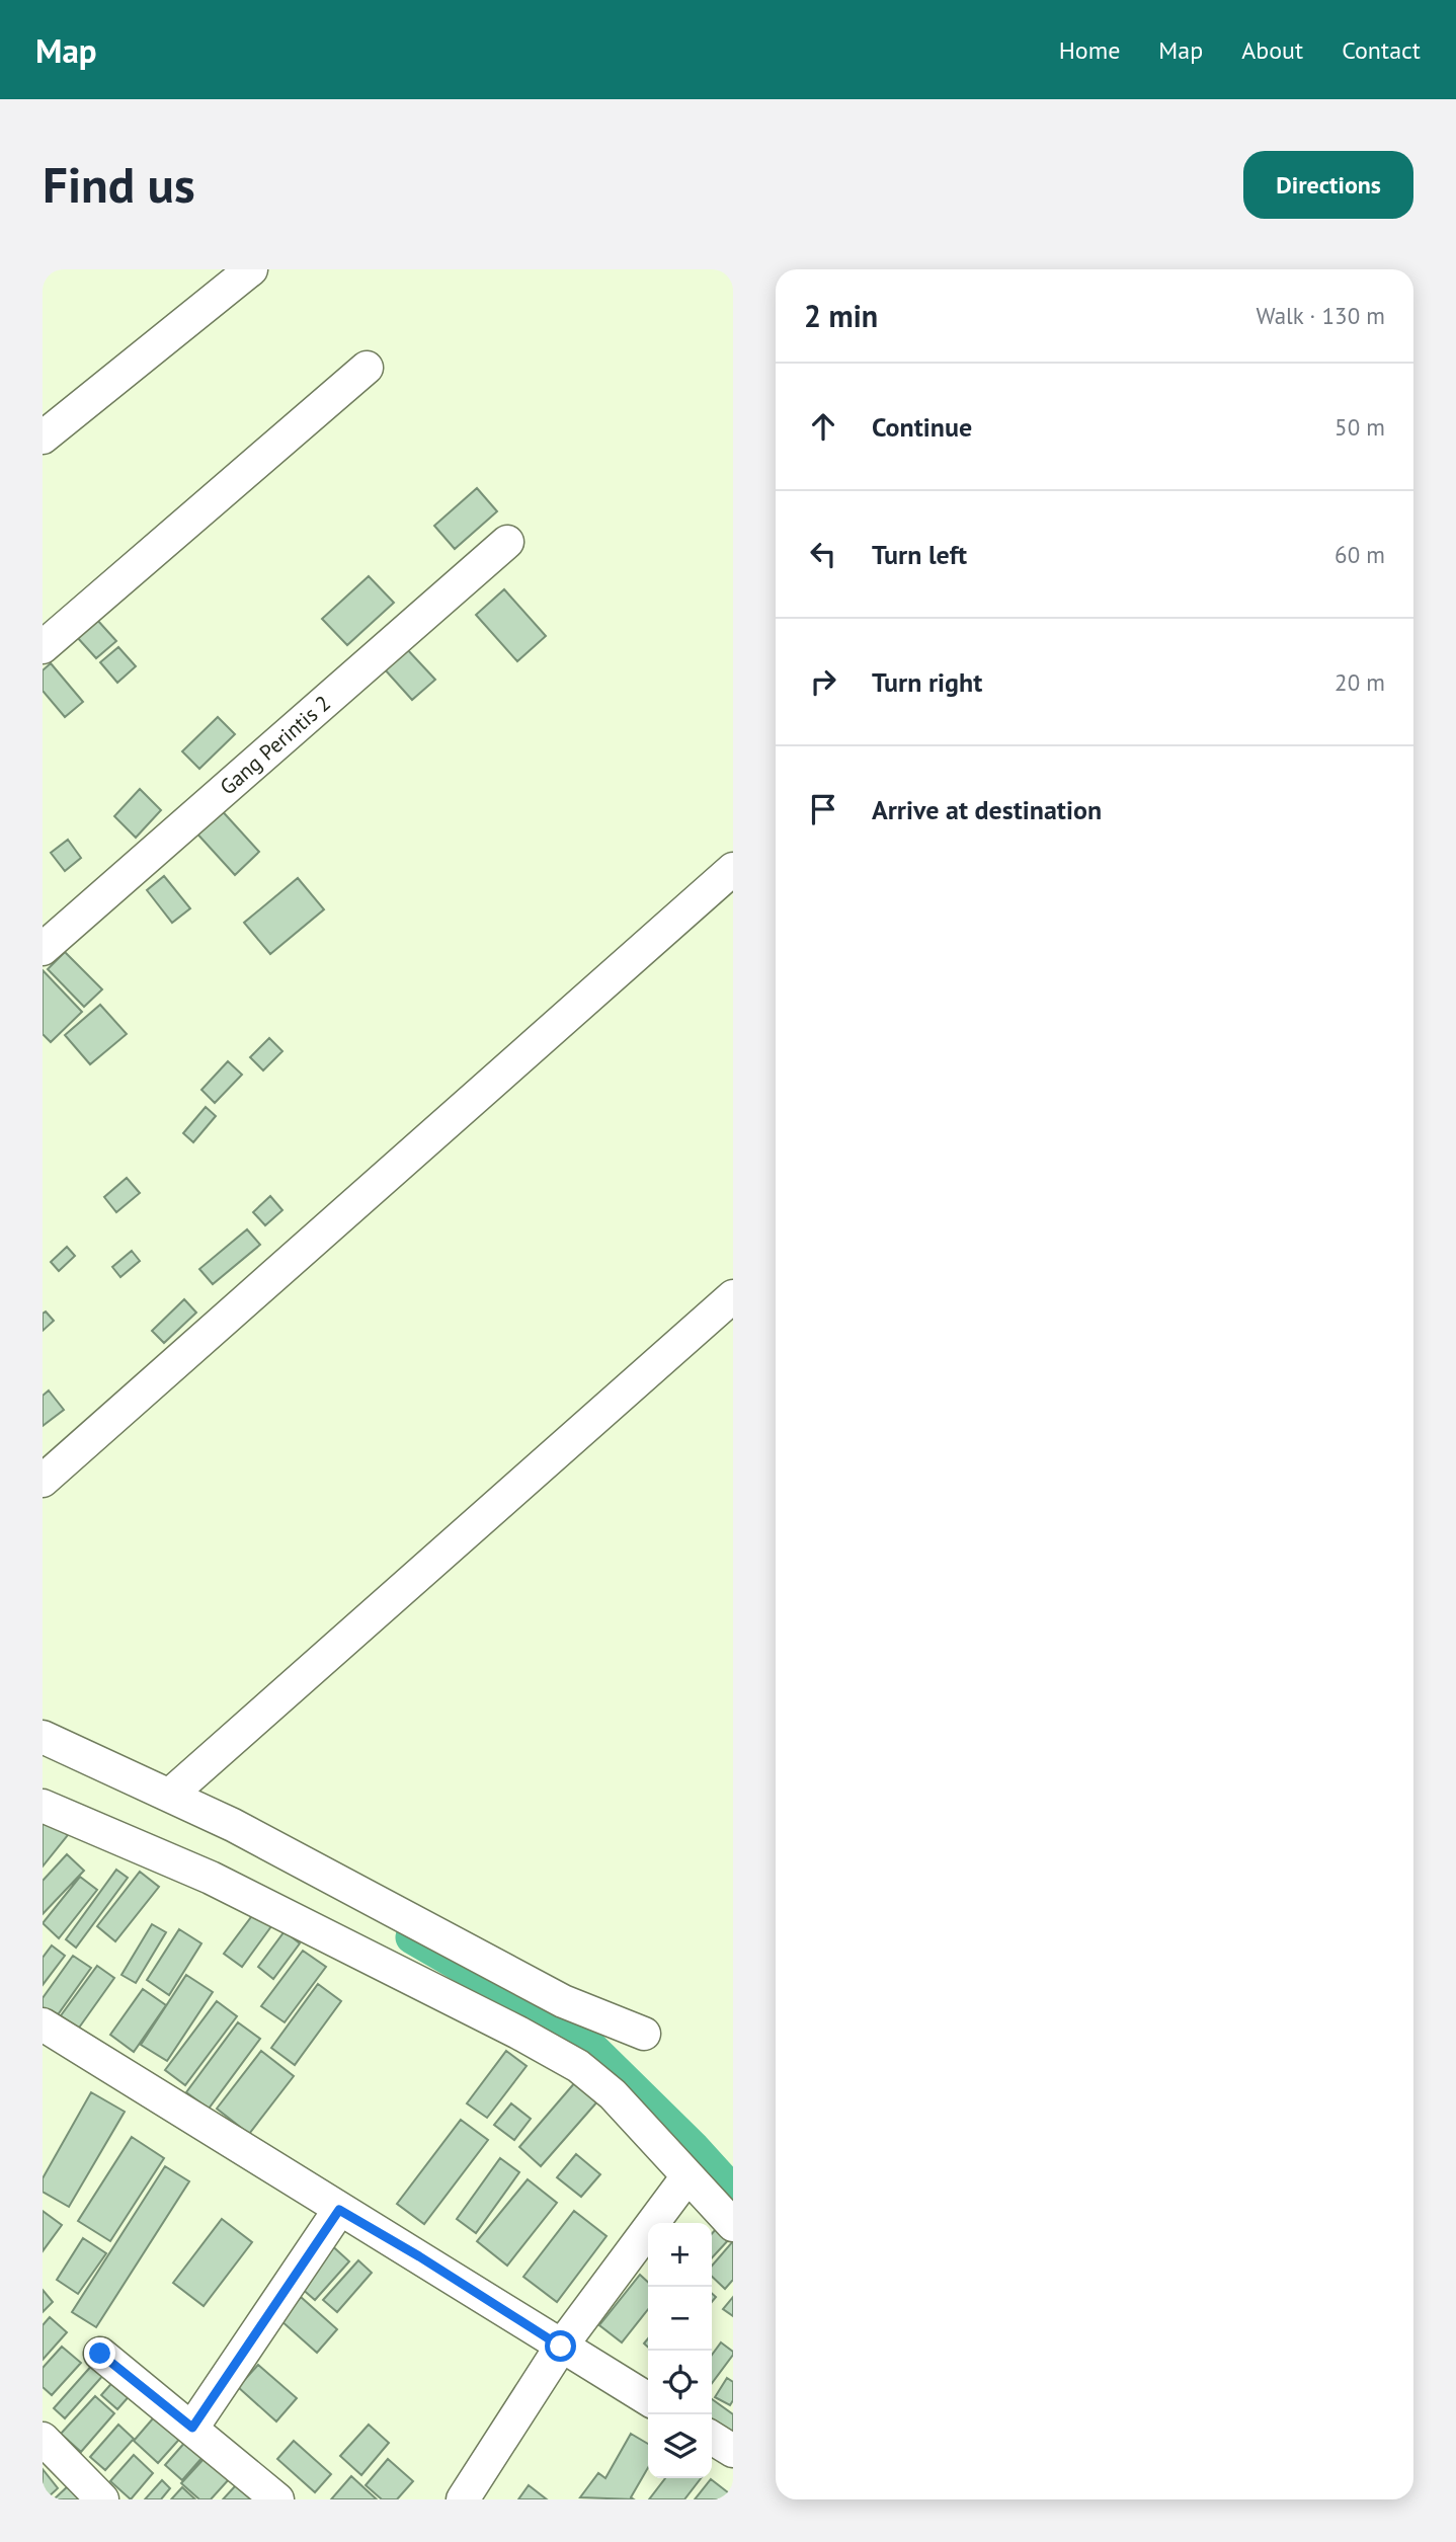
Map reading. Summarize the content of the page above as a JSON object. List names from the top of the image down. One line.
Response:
{"streets":{"street":["Gang Perintis 2"]},"page":{"header":"Map","nav":["Home","Map","About","Contact"],"buttons":"Directions","title":"Find us","heading":["2 min","Walk · 130 m"],"list":[["Continue","50 m"],["Turn left","60 m"],["Turn right","20 m"],"Arrive at destination"],"map_buttons":["+","−"]}}
